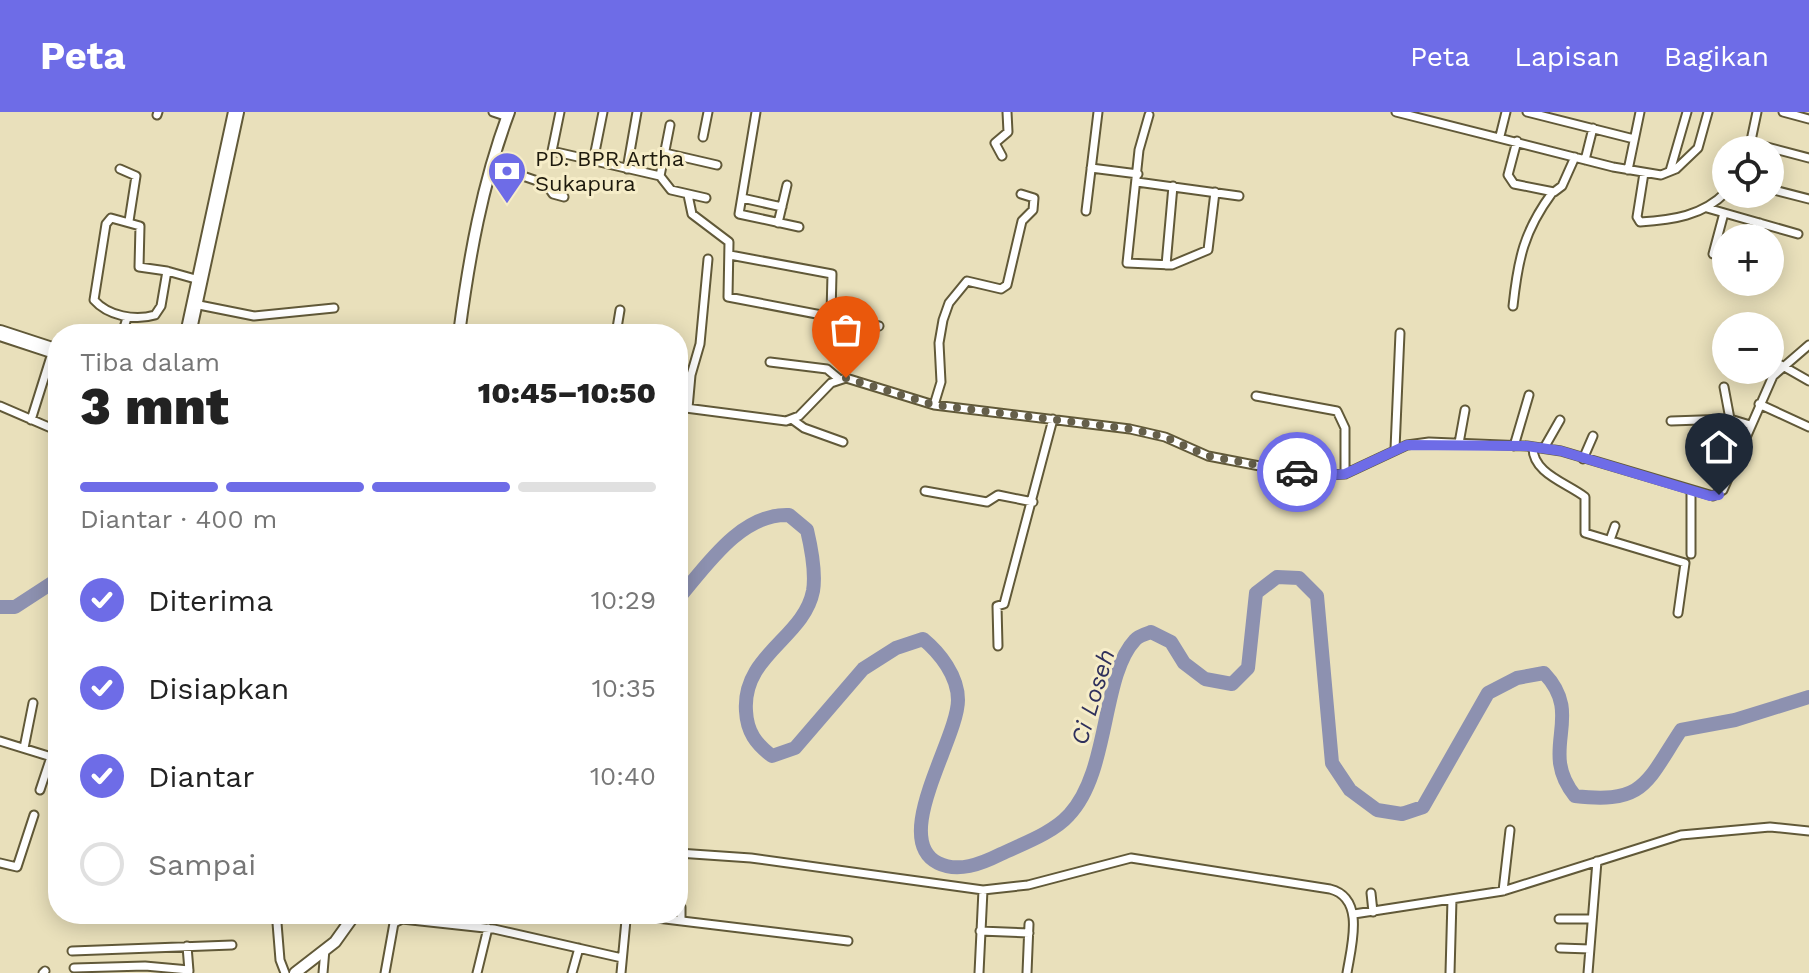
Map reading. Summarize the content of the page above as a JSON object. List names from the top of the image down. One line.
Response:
{"water":["Ci Loseh"],"places":{"bank":["PD. BPR Artha Sukapura"]},"page":{"header":"Peta","nav":["Peta","Lapisan","Bagikan"],"map_buttons":["+","−"],"heading":["3 mnt","Tiba dalam","10:45–10:50"],"bar":"Diantar · 400 m","list":[["Diterima","10:29"],["Disiapkan","10:35"],["Diantar","10:40"],"Sampai"]}}
